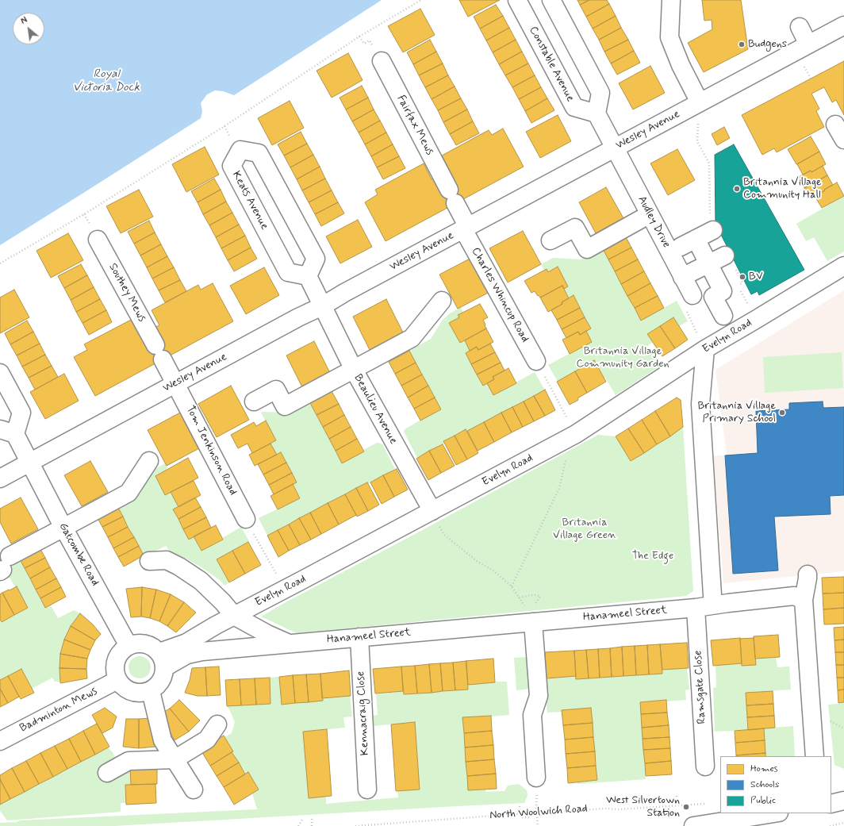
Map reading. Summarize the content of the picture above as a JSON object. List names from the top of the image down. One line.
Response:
{"streets":{"street":["Constable Avenue","Fairfax Mews","Wesley Avenue","Keats Avenue","Audley Drive","Southey Mews","Charles Whincup Road","Evelyn Road","Beaulieu Avenue","Tom Jenkinson Road","Gatcombe Road","Hanameel Street","Ramsgate Close","Badminton Mews","Kennacraig Close"],"path":["North Woolwich Road"]},"crossings":[["Fairfax Mews","Wesley Avenue"],["Fairfax Mews","Charles Whincup Road"],["Wesley Avenue","Audley Drive"],["Wesley Avenue","Southey Mews"],["Wesley Avenue","Charles Whincup Road"],["Wesley Avenue","Beaulieu Avenue"],["Wesley Avenue","Tom Jenkinson Road"],["Wesley Avenue","Gatcombe Road"],["Southey Mews","Tom Jenkinson Road"],["Evelyn Road","Beaulieu Avenue"],["Evelyn Road","Gatcombe Road"],["Evelyn Road","Hanameel Street"],["Evelyn Road","Badminton Mews"],["Gatcombe Road","Hanameel Street"],["Gatcombe Road","Badminton Mews"],["Hanameel Street","Ramsgate Close"],["Hanameel Street","Badminton Mews"],["Hanameel Street","Kennacraig Close"]],"water":["Royal Victoria Dock"],"parks":["Britannia Village Community Garden","Britannia Village Green","The Edge"],"places":["Budgens","Britannia Village Community Hall","BV","Britannia Village Primary School","West Silvertown Station"],"legend":["Homes","Schools","Public"],"north":"top left"}
